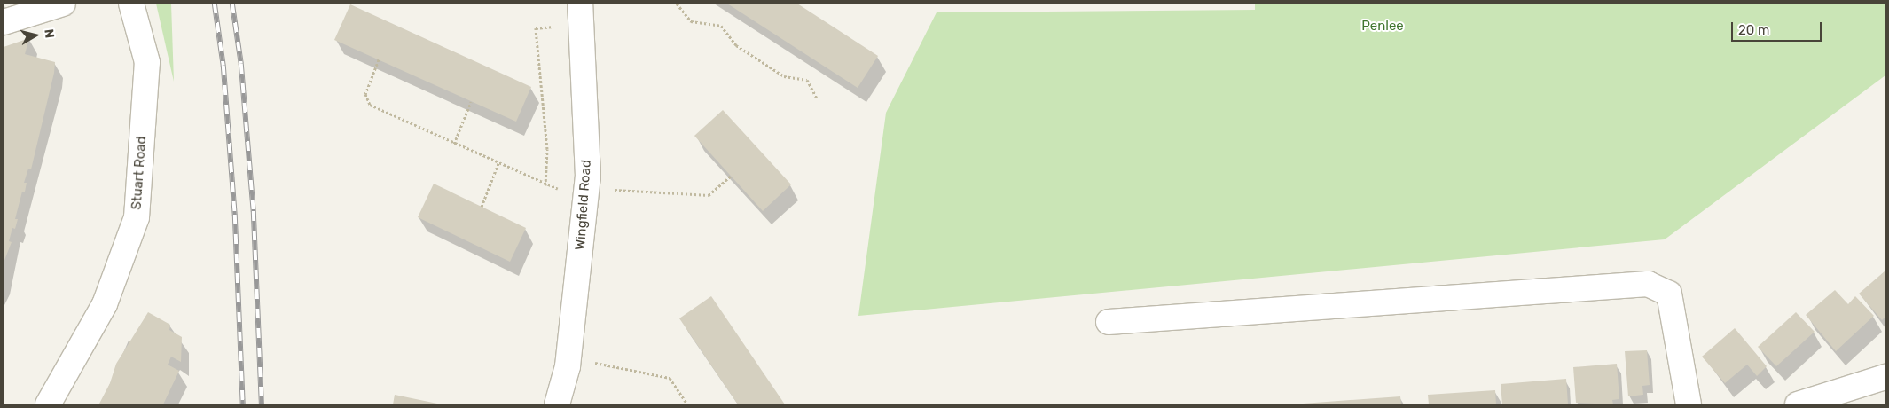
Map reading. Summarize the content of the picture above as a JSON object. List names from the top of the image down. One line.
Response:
{"streets":{"street":["Stuart Road","Wingfield Road"]},"parks":["Penlee"],"scale_bar":"20 m","north":"right"}
